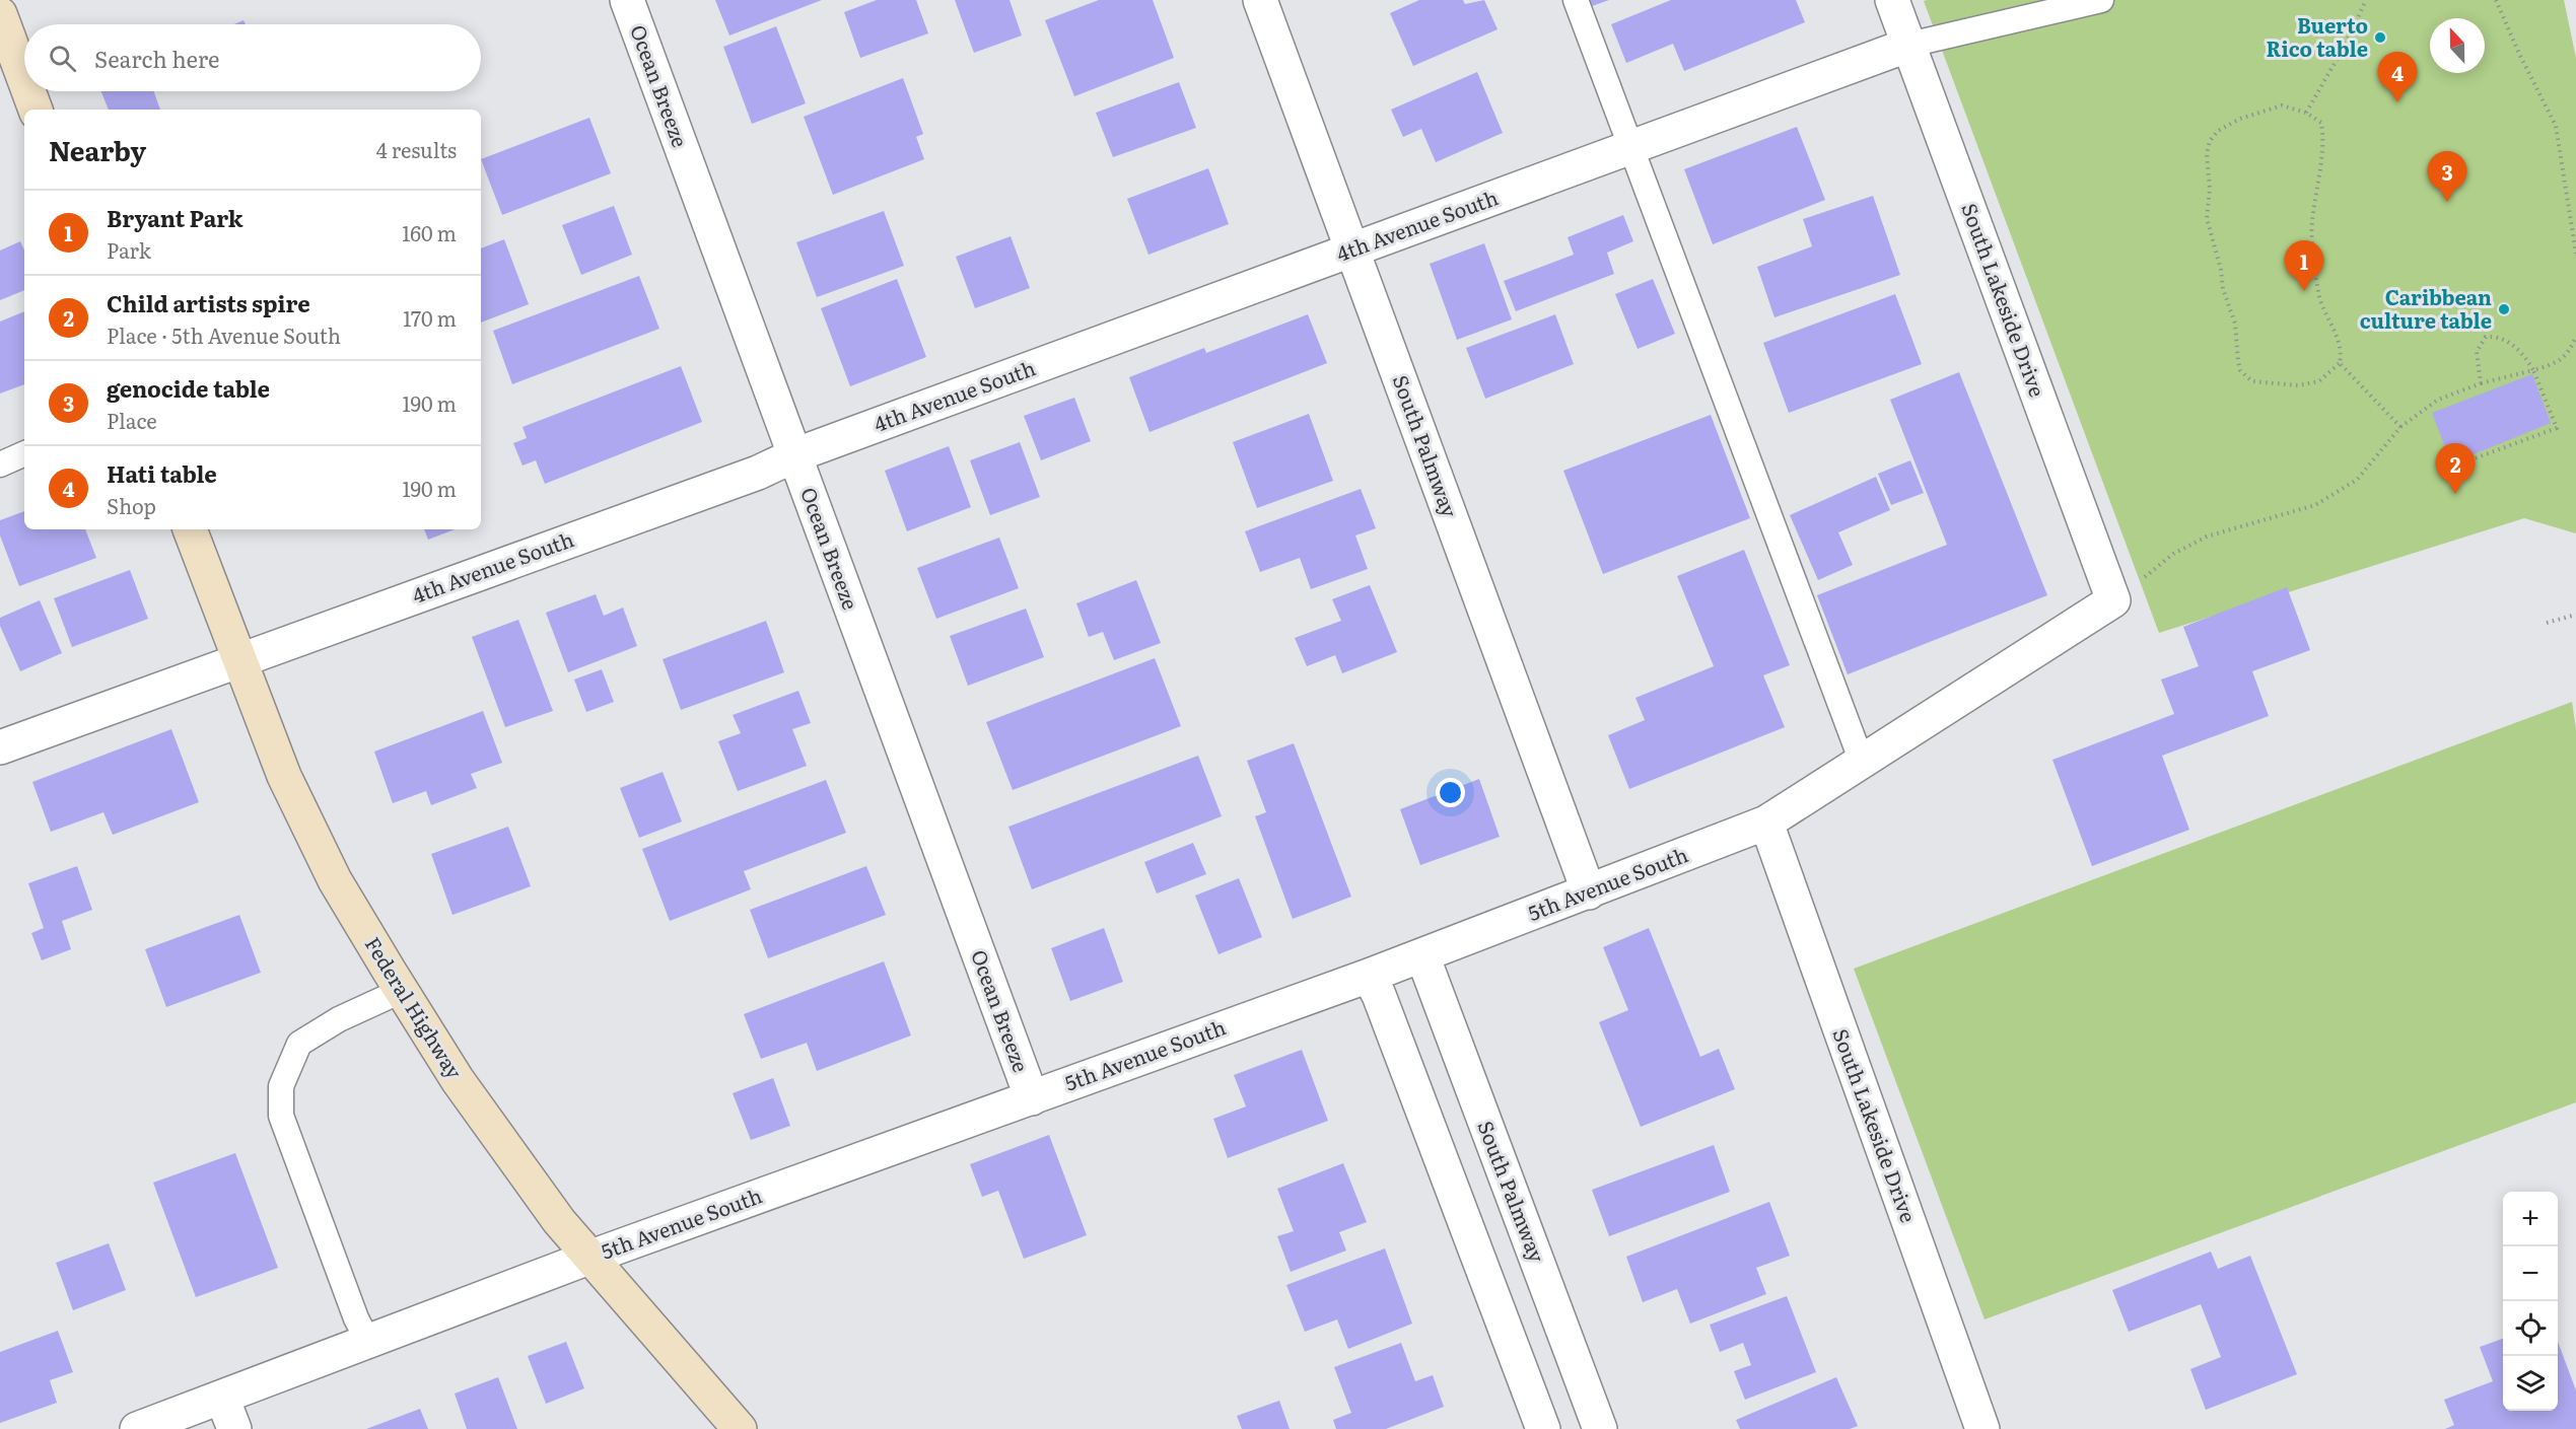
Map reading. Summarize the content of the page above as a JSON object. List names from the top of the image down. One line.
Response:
{"streets":{"main road":["Federal Highway"],"street":["Ocean Breeze","4th Avenue South","South Lakeside Drive","South Palmway","5th Avenue South"]},"crossings":[["Ocean Breeze","4th Avenue South"],["Ocean Breeze","5th Avenue South"],["4th Avenue South","South Lakeside Drive"],["4th Avenue South","South Palmway"],["4th Avenue South","Federal Highway"],["South Lakeside Drive","5th Avenue South"],["South Palmway","5th Avenue South"],["5th Avenue South","Federal Highway"]],"places":["Buerto Rico table","Caribbean culture table"],"north":"top","page":{"search":"Search here","pins":["4","3","1","2"],"heading":["Nearby","4 results"],"list":[{"mark":"1","name":"Bryant Park","note":"Park","value":"160 m"},{"mark":"2","name":"Child artists spire","note":"Place · 5th Avenue South","value":"170 m"},{"mark":"3","name":"genocide table","note":"Place","value":"190 m"},{"mark":"4","name":"Hati table","note":"Shop","value":"190 m"}],"map_buttons":["+","−"]}}
